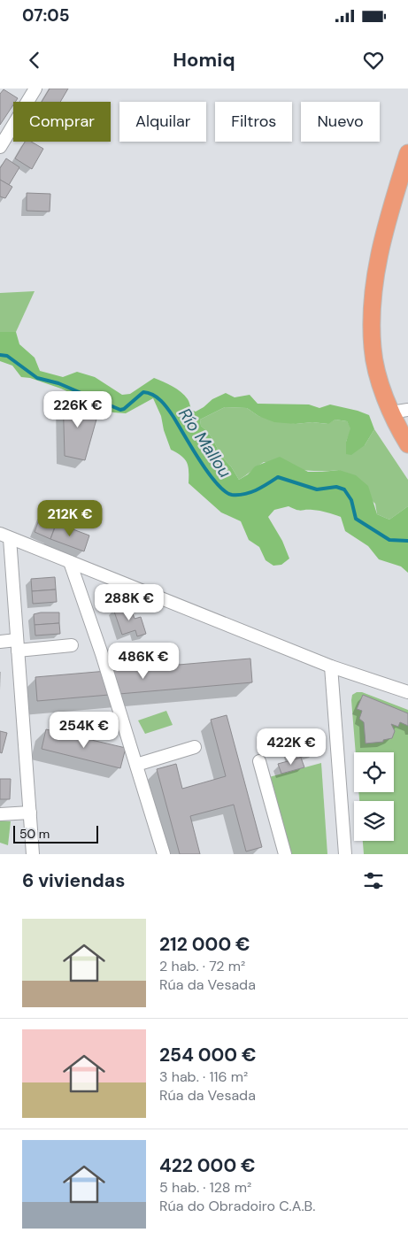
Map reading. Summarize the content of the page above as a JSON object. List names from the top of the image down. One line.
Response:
{"water":["Río Mallou"],"scale_bar":"50 m","page":{"status":"07:05","header":"Homiq","chip":["Comprar","Alquilar","Filtros","Nuevo"],"price":["226K €","212K €","288K €","486K €","254K €","422K €"],"scale":"50 m","heading":"6 viviendas","list":[{"name":"212 000 €","note":"2 hab. · 72 m² · Rúa da Vesada"},{"name":"254 000 €","note":"3 hab. · 116 m² · Rúa da Vesada"},{"name":"422 000 €","note":"5 hab. · 128 m² · Rúa do Obradoiro C.A.B."}]}}
